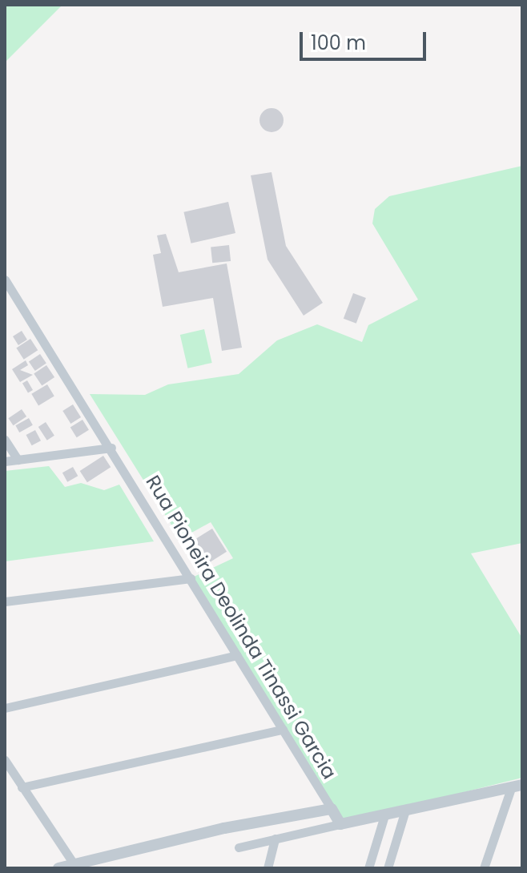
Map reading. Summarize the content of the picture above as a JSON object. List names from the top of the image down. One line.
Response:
{"streets":{"street":["Rua Pioneira Deolinda Tinassi Garcia"]},"scale_bar":"100 m"}
